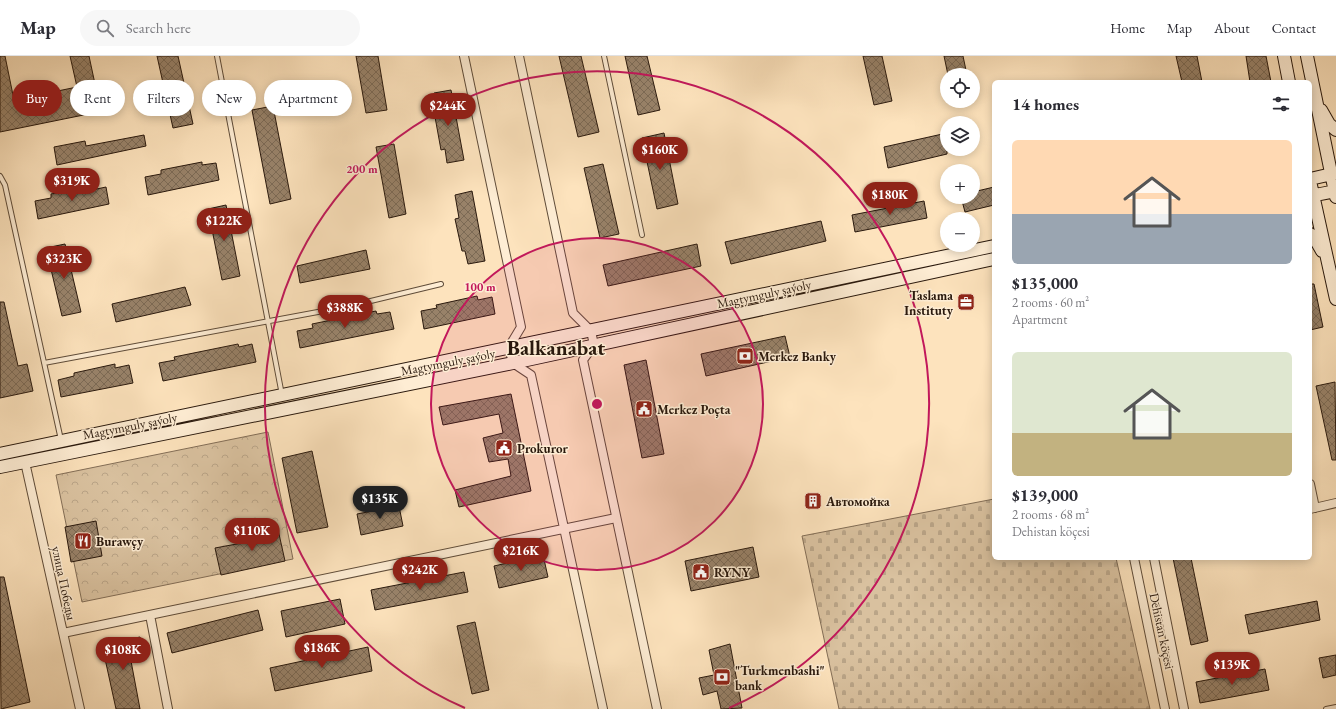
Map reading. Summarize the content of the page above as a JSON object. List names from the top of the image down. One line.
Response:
{"streets":{"street":["Magtymguly şaýoly","улица Победы","Dehistan köçesi"]},"crossings":[["Magtymguly şaýoly","улица Победы"]],"districts":["Balkanabat"],"places":{"office":["Taslama Instituty"],"bank":["Merkez Banky","\"Turkmenbashi\" bank"],"public building":["Merkez Poçta","Prokuror","RYNY"],"building":["Автомойка"],"restaurant":["Burawçy"]},"page":{"header":"Map","search":"Search here","nav":["Home","Map","About","Contact"],"map_buttons":["+","−"],"chip":["Buy","Rent","Filters","New","Apartment"],"heading":"14 homes","price":["$244K","$160K","$319K","$180K","$122K","$323K","$388K","$135K","$110K","$216K","$242K","$186K","$108K","$139K"],"list":[{"name":"$135,000","note":"2 rooms · 60 m² · Apartment"},{"name":"$139,000","note":"2 rooms · 68 m² · Dehistan köçesi"}]},"rings":["200 m","100 m"]}
